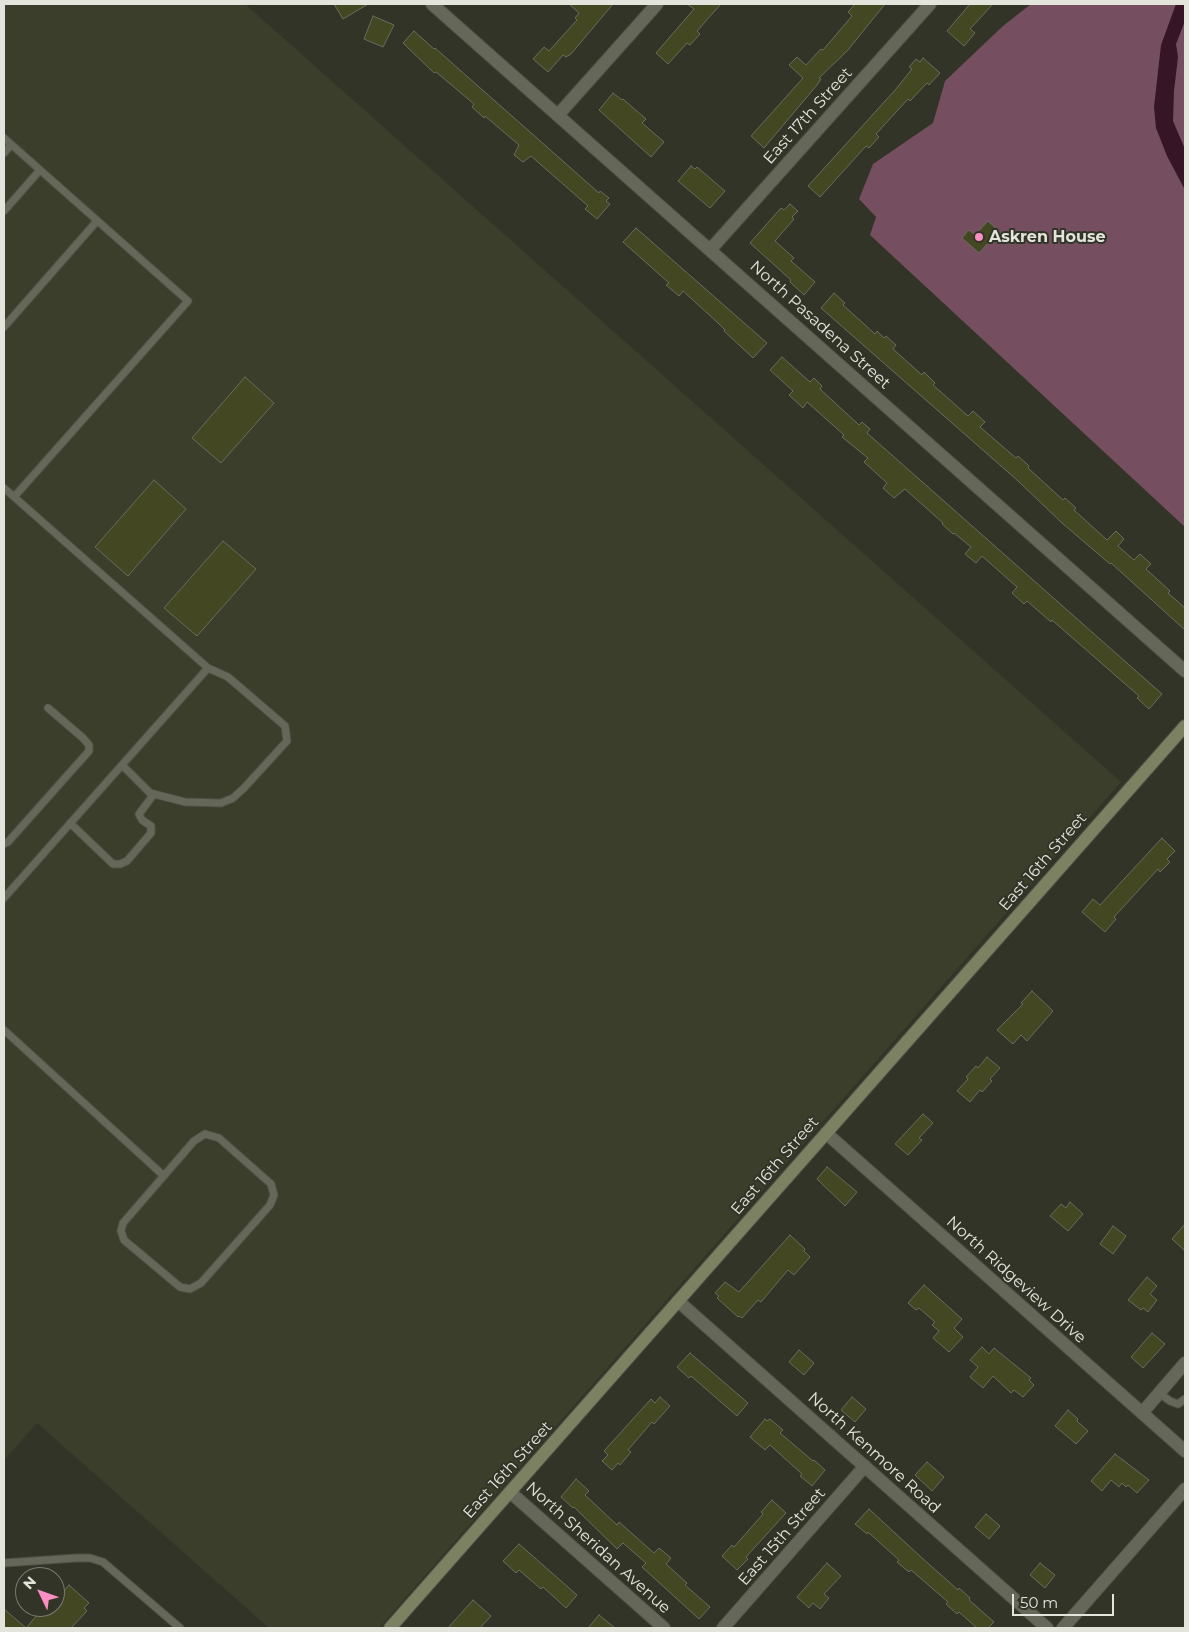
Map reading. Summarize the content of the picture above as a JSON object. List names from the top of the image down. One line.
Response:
{"streets":{"street":["East 17th Street","North Pasadena Street","East 16th Street","North Ridgeview Drive","North Kenmore Road","East 15th Street","North Sheridan Avenue"]},"crossings":[["East 17th Street","North Pasadena Street"],["East 16th Street","North Ridgeview Drive"],["East 16th Street","North Kenmore Road"],["East 16th Street","North Sheridan Avenue"],["North Kenmore Road","East 15th Street"]],"places":["Askren House"],"scale_bar":"50 m","north":"top left"}
